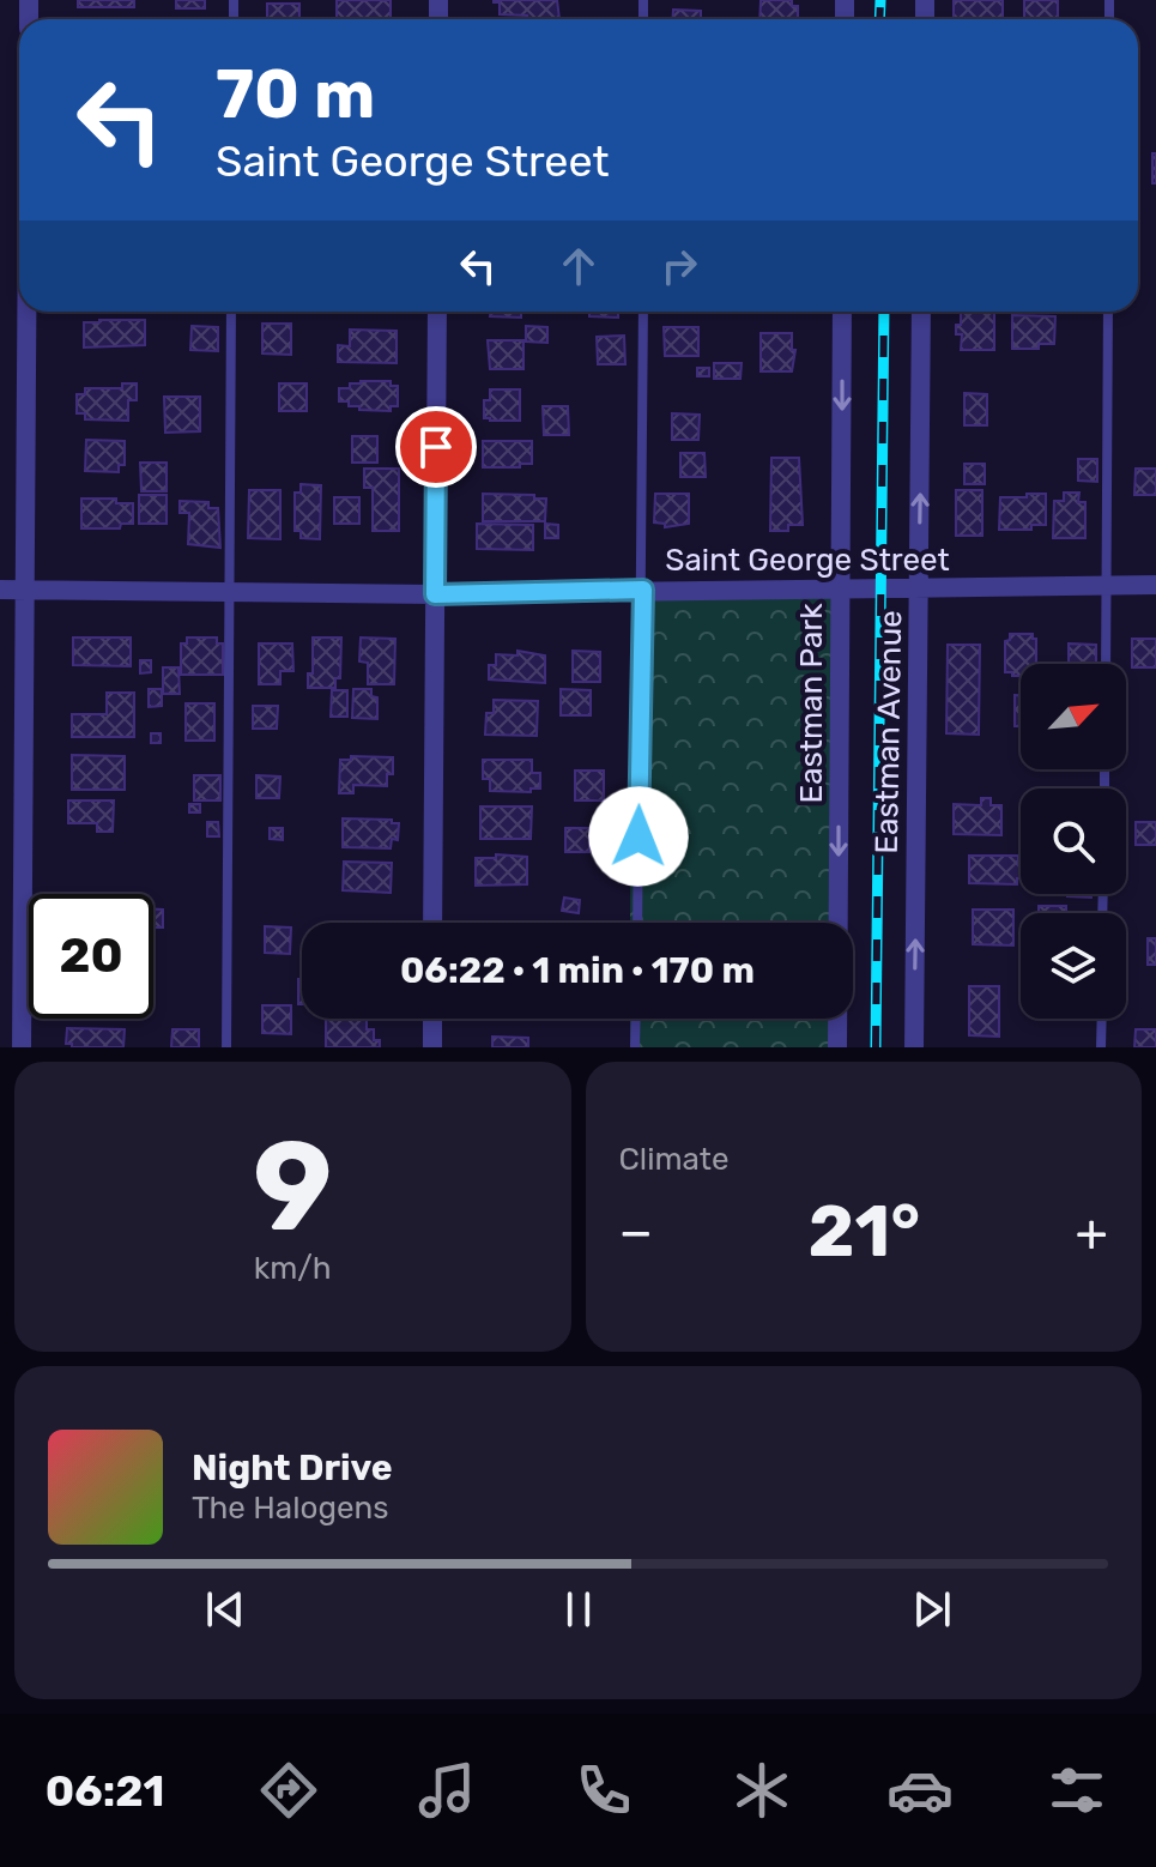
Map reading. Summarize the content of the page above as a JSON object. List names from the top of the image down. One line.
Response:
{"streets":{"street":["Saint George Street","Eastman Park","Eastman Avenue"]},"crossings":[["Saint George Street","Eastman Park"],["Saint George Street","Eastman Avenue"]],"one_way":["Eastman Park","Eastman Avenue"],"north":"top right","page":{"turn":["70 m","Saint George Street"],"limit":"20","trip":"06:22 · 1 min · 170 m","tile":[["9","km/h"],"Climate"],"heat":["−","21°","+"],"song":["Night Drive","The Halogens"],"tabs":"06:21"}}
